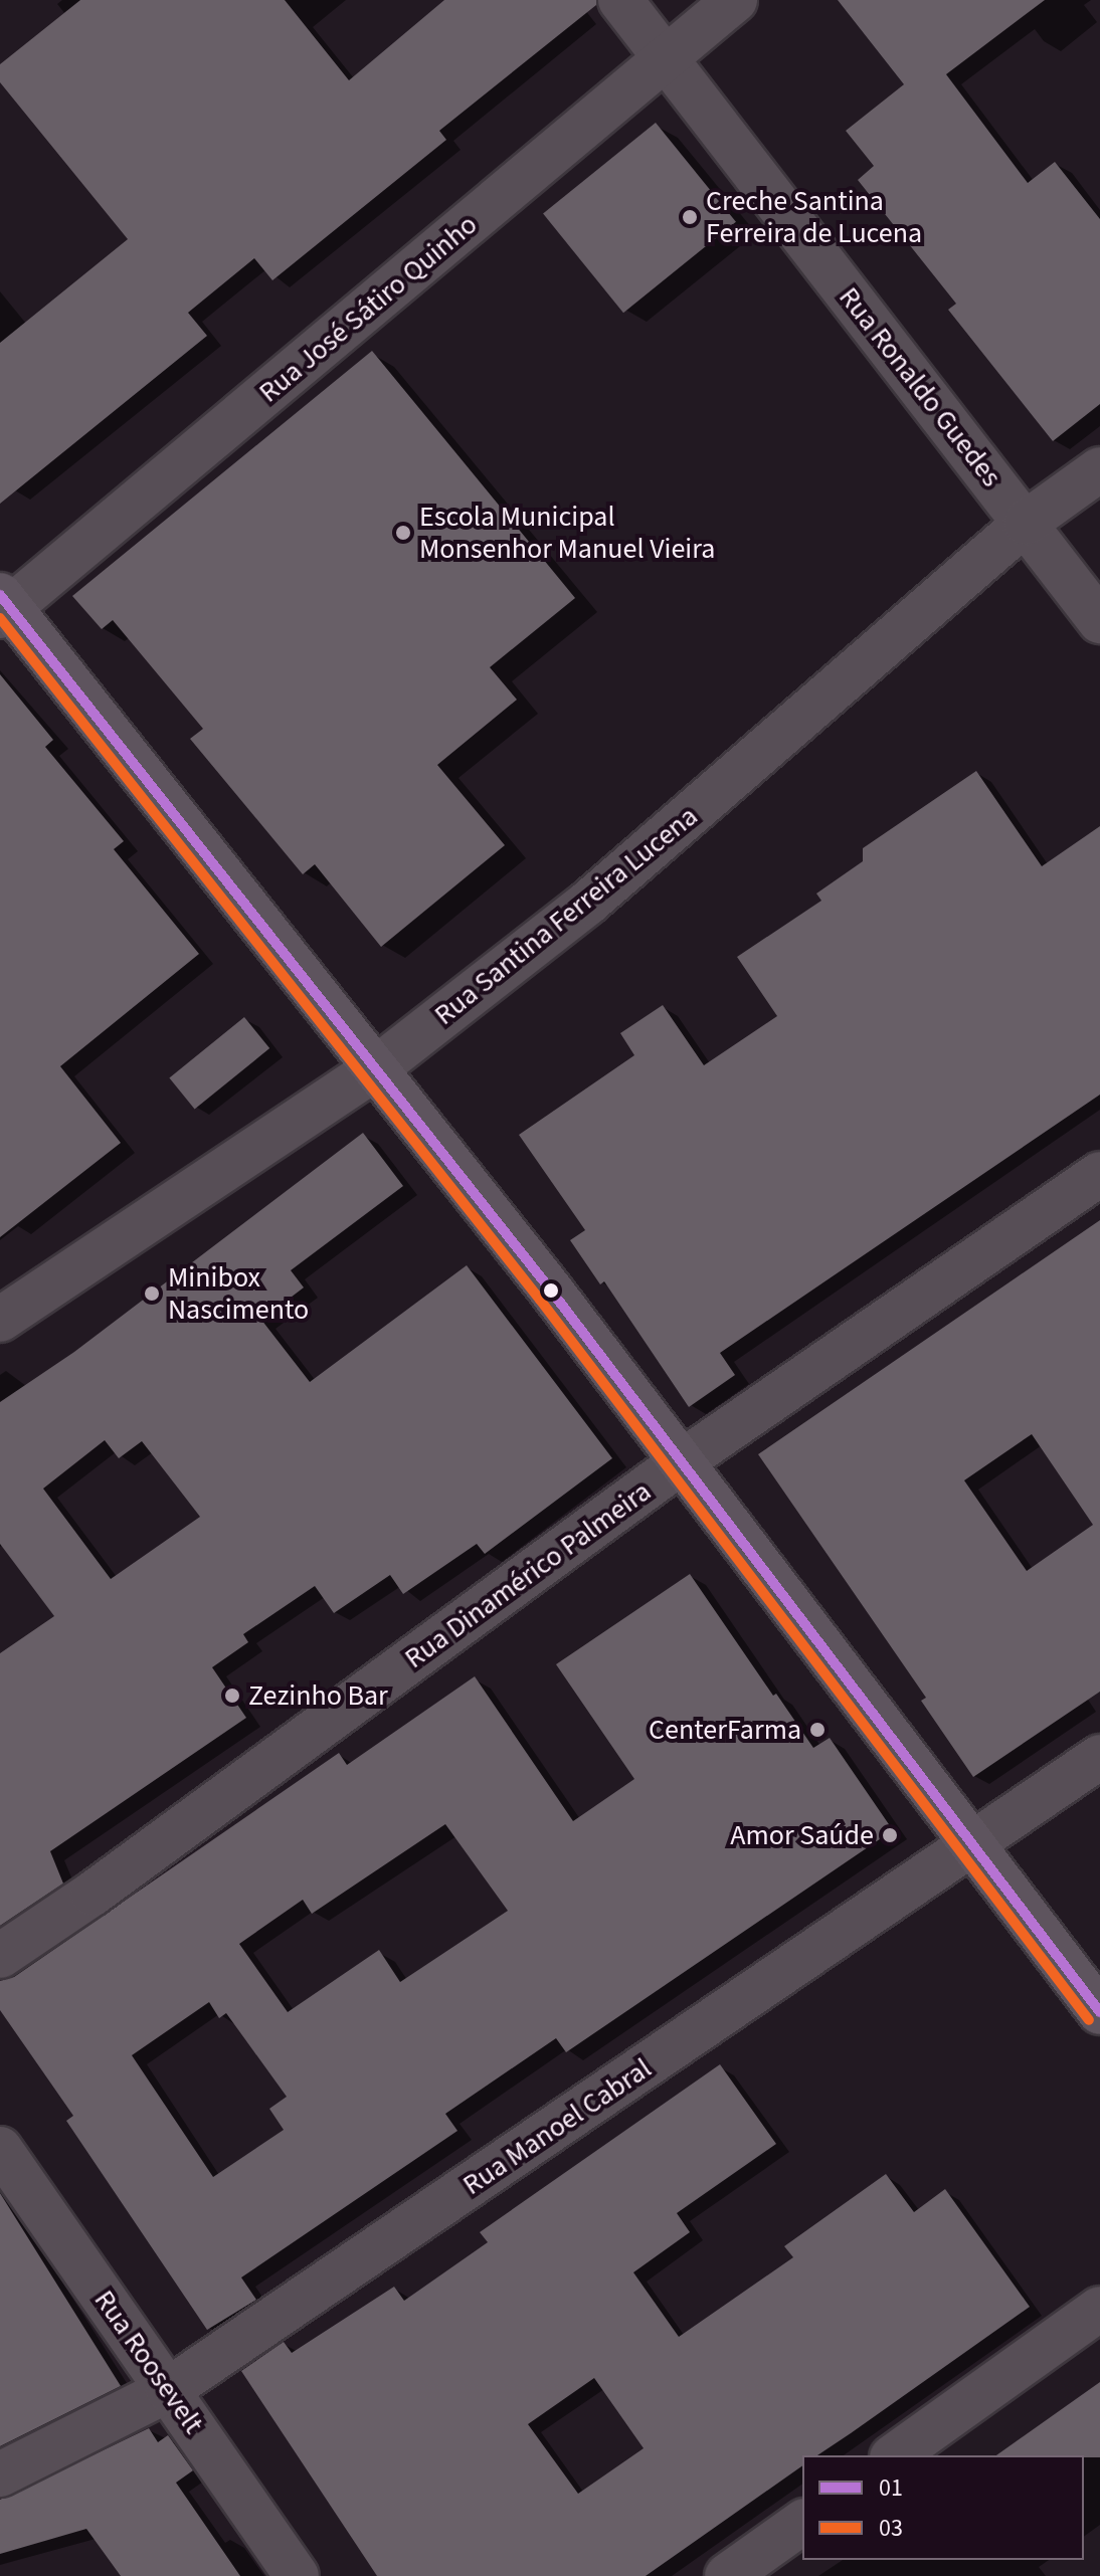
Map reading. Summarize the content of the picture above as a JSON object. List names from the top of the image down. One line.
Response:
{"streets":{"street":["Rua José Sátiro Quinho","Rua Ronaldo Guedes","Rua Santina Ferreira Lucena","Rua Dinamérico Palmeira","Rua Manoel Cabral","Rua Roosevelt"]},"crossings":[["Rua José Sátiro Quinho","Rua Ronaldo Guedes"],["Rua Ronaldo Guedes","Rua Santina Ferreira Lucena"],["Rua Manoel Cabral","Rua Roosevelt"]],"places":["Creche Santina Ferreira de Lucena","Escola Municipal Monsenhor Manuel Vieira","Minibox Nascimento","Zezinho Bar","CenterFarma","Amor Saúde"],"lines":["transit line 01","transit line 03"],"legend":["01","03"]}
